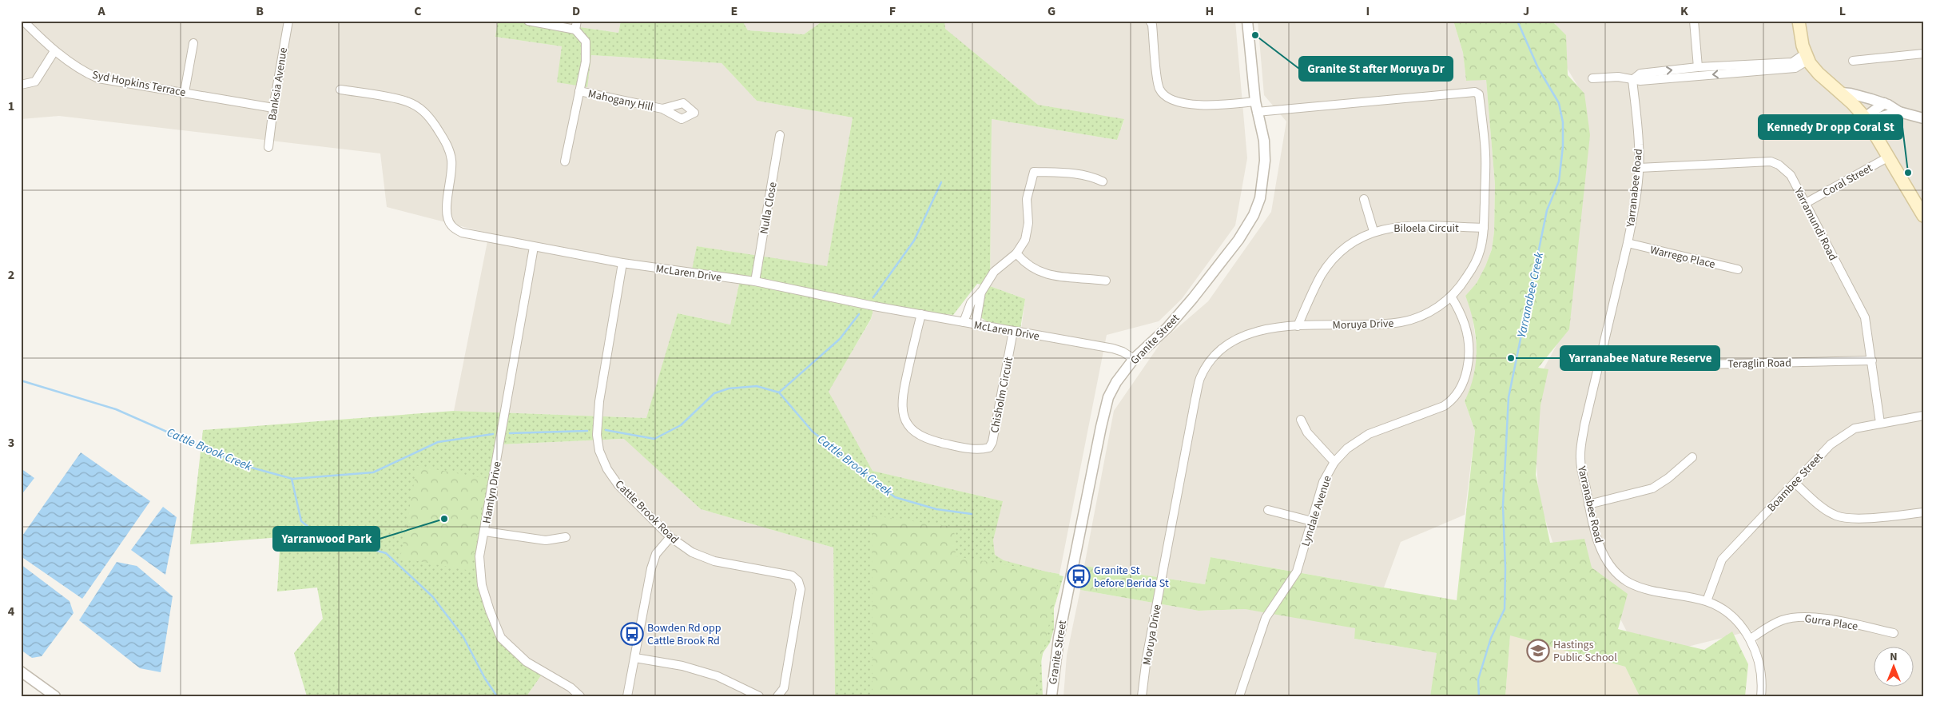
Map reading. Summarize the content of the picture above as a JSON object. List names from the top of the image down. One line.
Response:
{"streets":{"street":["Syd Hopkins Terrace","Banksia Avenue","Mahogany Hill","Coral Street","Yarranabee Road","Nulla Close","Yarramundi Road","Biloela Circuit","Warrego Place","McLaren Drive","Moruya Drive","Granite Street","Teraglin Road","Chisholm Circuit","Boambee Street","Hamlyn Drive","Lyndale Avenue","Cattle Brook Road","Gurra Place"]},"crossings":[["Syd Hopkins Terrace","Banksia Avenue"],["Coral Street","Yarramundi Road"],["Yarranabee Road","Yarramundi Road"],["Yarranabee Road","Warrego Place"],["Yarranabee Road","Teraglin Road"],["Yarranabee Road","Boambee Street"],["Yarranabee Road","Gurra Place"],["Nulla Close","McLaren Drive"],["Yarramundi Road","Teraglin Road"],["Yarramundi Road","Boambee Street"],["Biloela Circuit","Moruya Drive"],["McLaren Drive","Granite Street"],["McLaren Drive","Chisholm Circuit"],["McLaren Drive","Hamlyn Drive"],["McLaren Drive","Cattle Brook Road"],["Moruya Drive","Granite Street"],["Moruya Drive","Lyndale Avenue"]],"water":["Yarranabee Creek","Cattle Brook Creek"],"places":{"other":["Granite St after Moruya Dr","Kennedy Dr opp Coral St","Yarranabee Nature Reserve","Yarranwood Park"],"bus stop":["Granite St before Berida St","Bowden Rd opp Cattle Brook Rd"],"school or university":["Hastings Public School"]},"north":"top","grid":{"columns":["A","B","C","D","E","F","G","H","I","J","K","L"],"rows":["1","2","3","4"]}}
